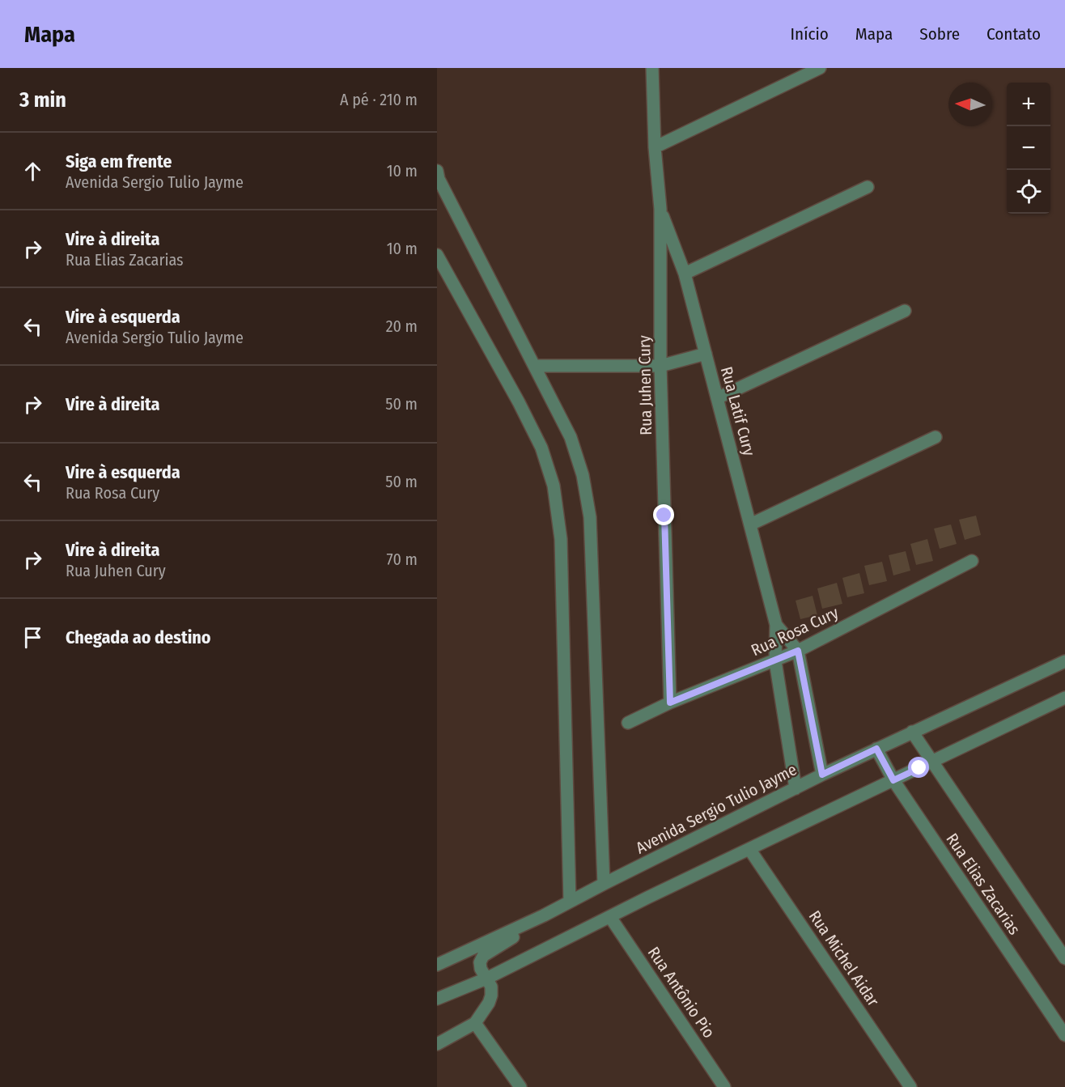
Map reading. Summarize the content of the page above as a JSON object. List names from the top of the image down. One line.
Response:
{"streets":{"street":["Rua Juhen Cury","Rua Latif Cury","Rua Rosa Cury","Avenida Sergio Tulio Jayme","Rua Elias Zacarias","Rua Michel Aidar","Rua Antônio Pio"]},"crossings":[["Rua Juhen Cury","Rua Latif Cury"],["Rua Juhen Cury","Rua Rosa Cury"],["Rua Latif Cury","Rua Rosa Cury"],["Rua Latif Cury","Avenida Sergio Tulio Jayme"],["Avenida Sergio Tulio Jayme","Rua Elias Zacarias"]],"north":"left","page":{"header":"Mapa","nav":["Início","Mapa","Sobre","Contato"],"heading":["3 min","A pé · 210 m"],"map_buttons":["+","−"],"list":[["Siga em frente","Avenida Sergio Tulio Jayme","10 m"],["Vire à direita","Rua Elias Zacarias","10 m"],["Vire à esquerda","Avenida Sergio Tulio Jayme","20 m"],["Vire à direita","50 m"],["Vire à esquerda","Rua Rosa Cury","50 m"],["Vire à direita","Rua Juhen Cury","70 m"],"Chegada ao destino"]}}
